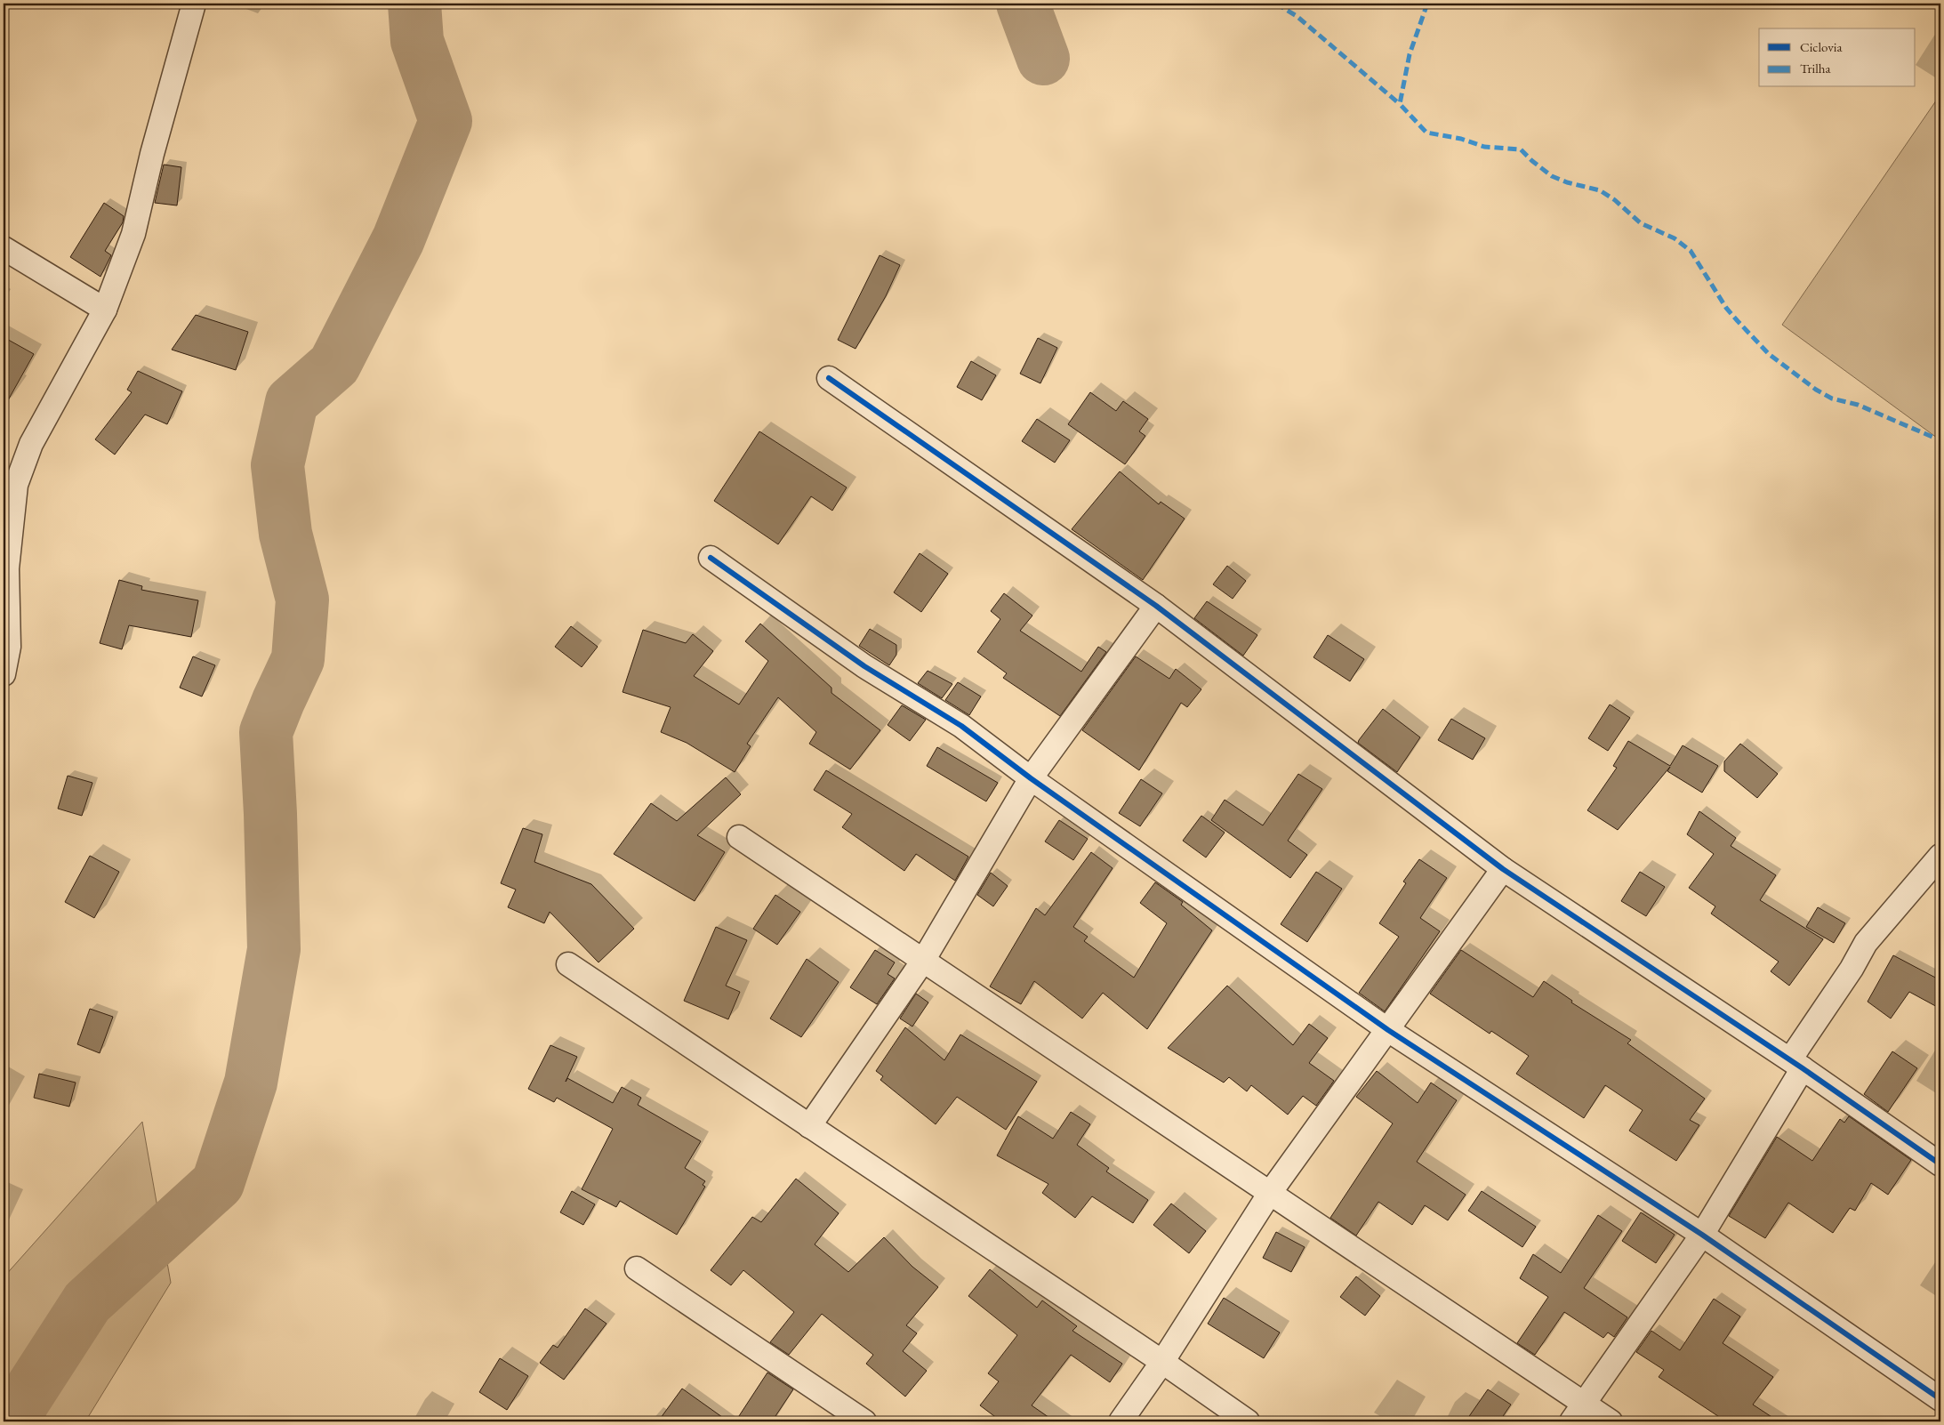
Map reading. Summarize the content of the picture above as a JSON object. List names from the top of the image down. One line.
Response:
{"legend":["Ciclovia","Trilha"]}
